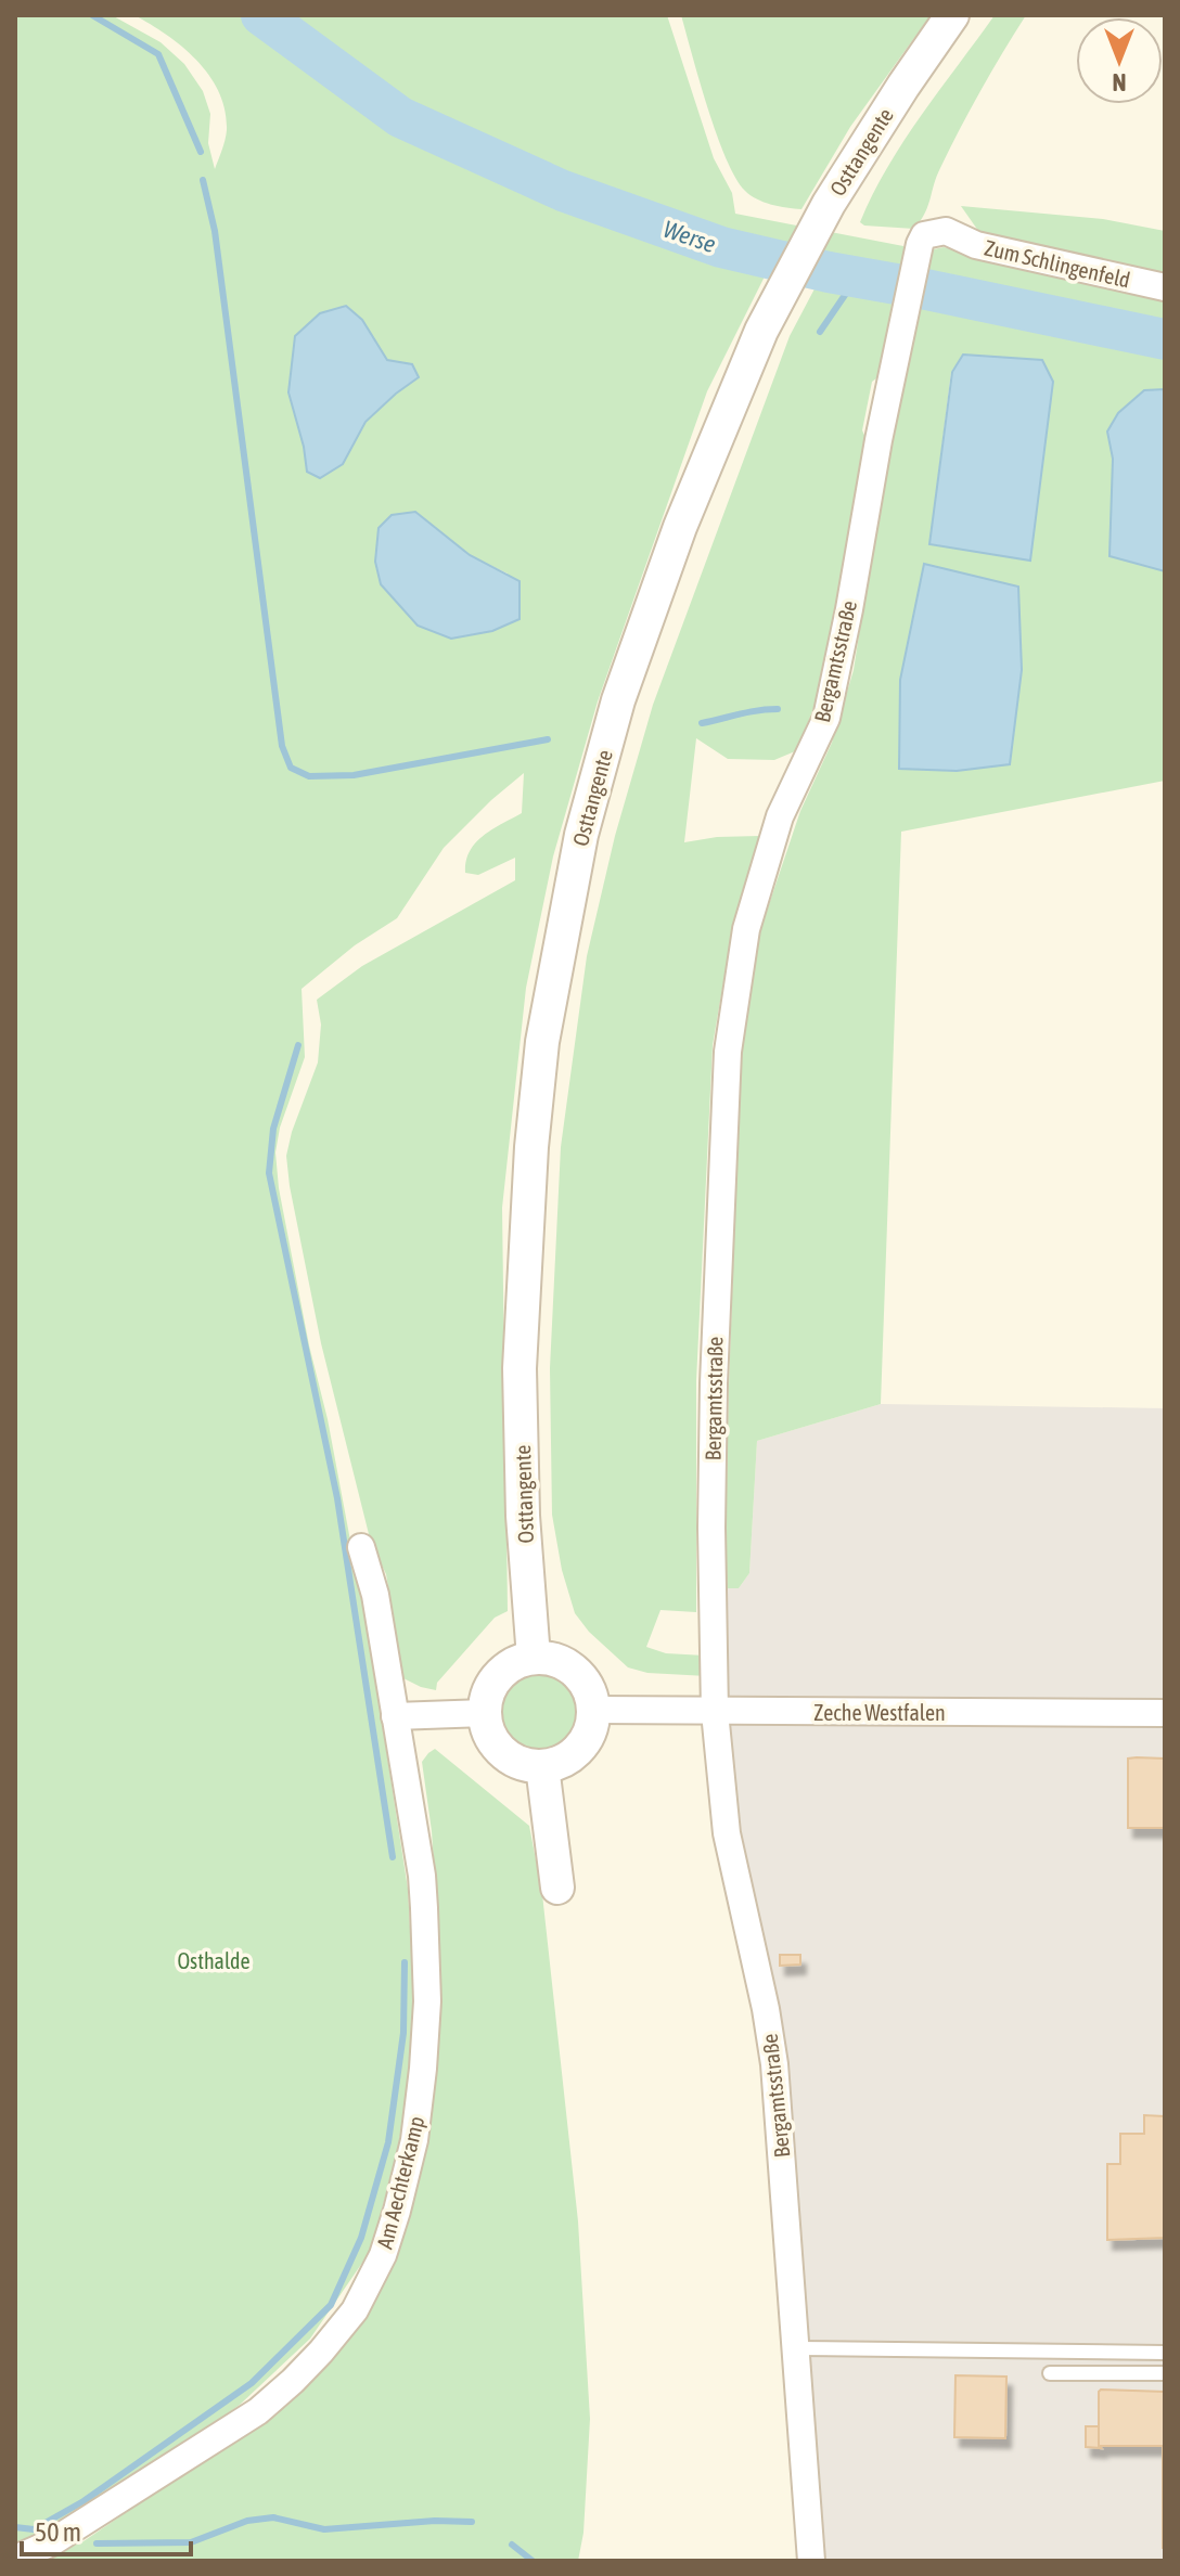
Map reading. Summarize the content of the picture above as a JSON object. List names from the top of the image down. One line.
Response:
{"streets":{"street":["Osttangente","Zum Schlingenfeld","Bergamtsstraße","Zeche Westfalen","Am Aechterkamp"]},"crossings":[["Osttangente","Zeche Westfalen"],["Zum Schlingenfeld","Bergamtsstraße"],["Bergamtsstraße","Zeche Westfalen"]],"water":["Werse"],"parks":["Osthalde"],"scale_bar":"50 m","north":"bottom"}
